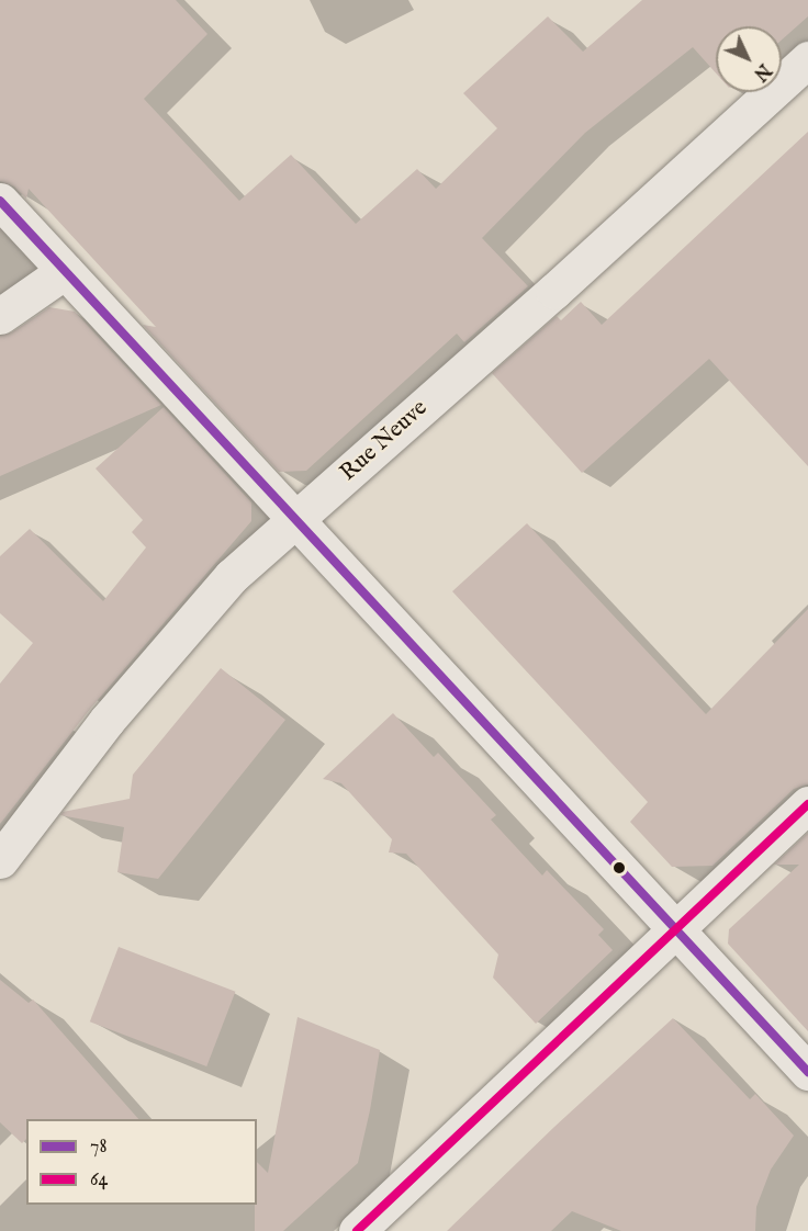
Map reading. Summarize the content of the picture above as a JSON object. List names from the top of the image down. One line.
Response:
{"streets":{"street":["Rue Neuve"]},"lines":["transit line 78","transit line 64"],"legend":["78","64"],"north":"bottom right"}
